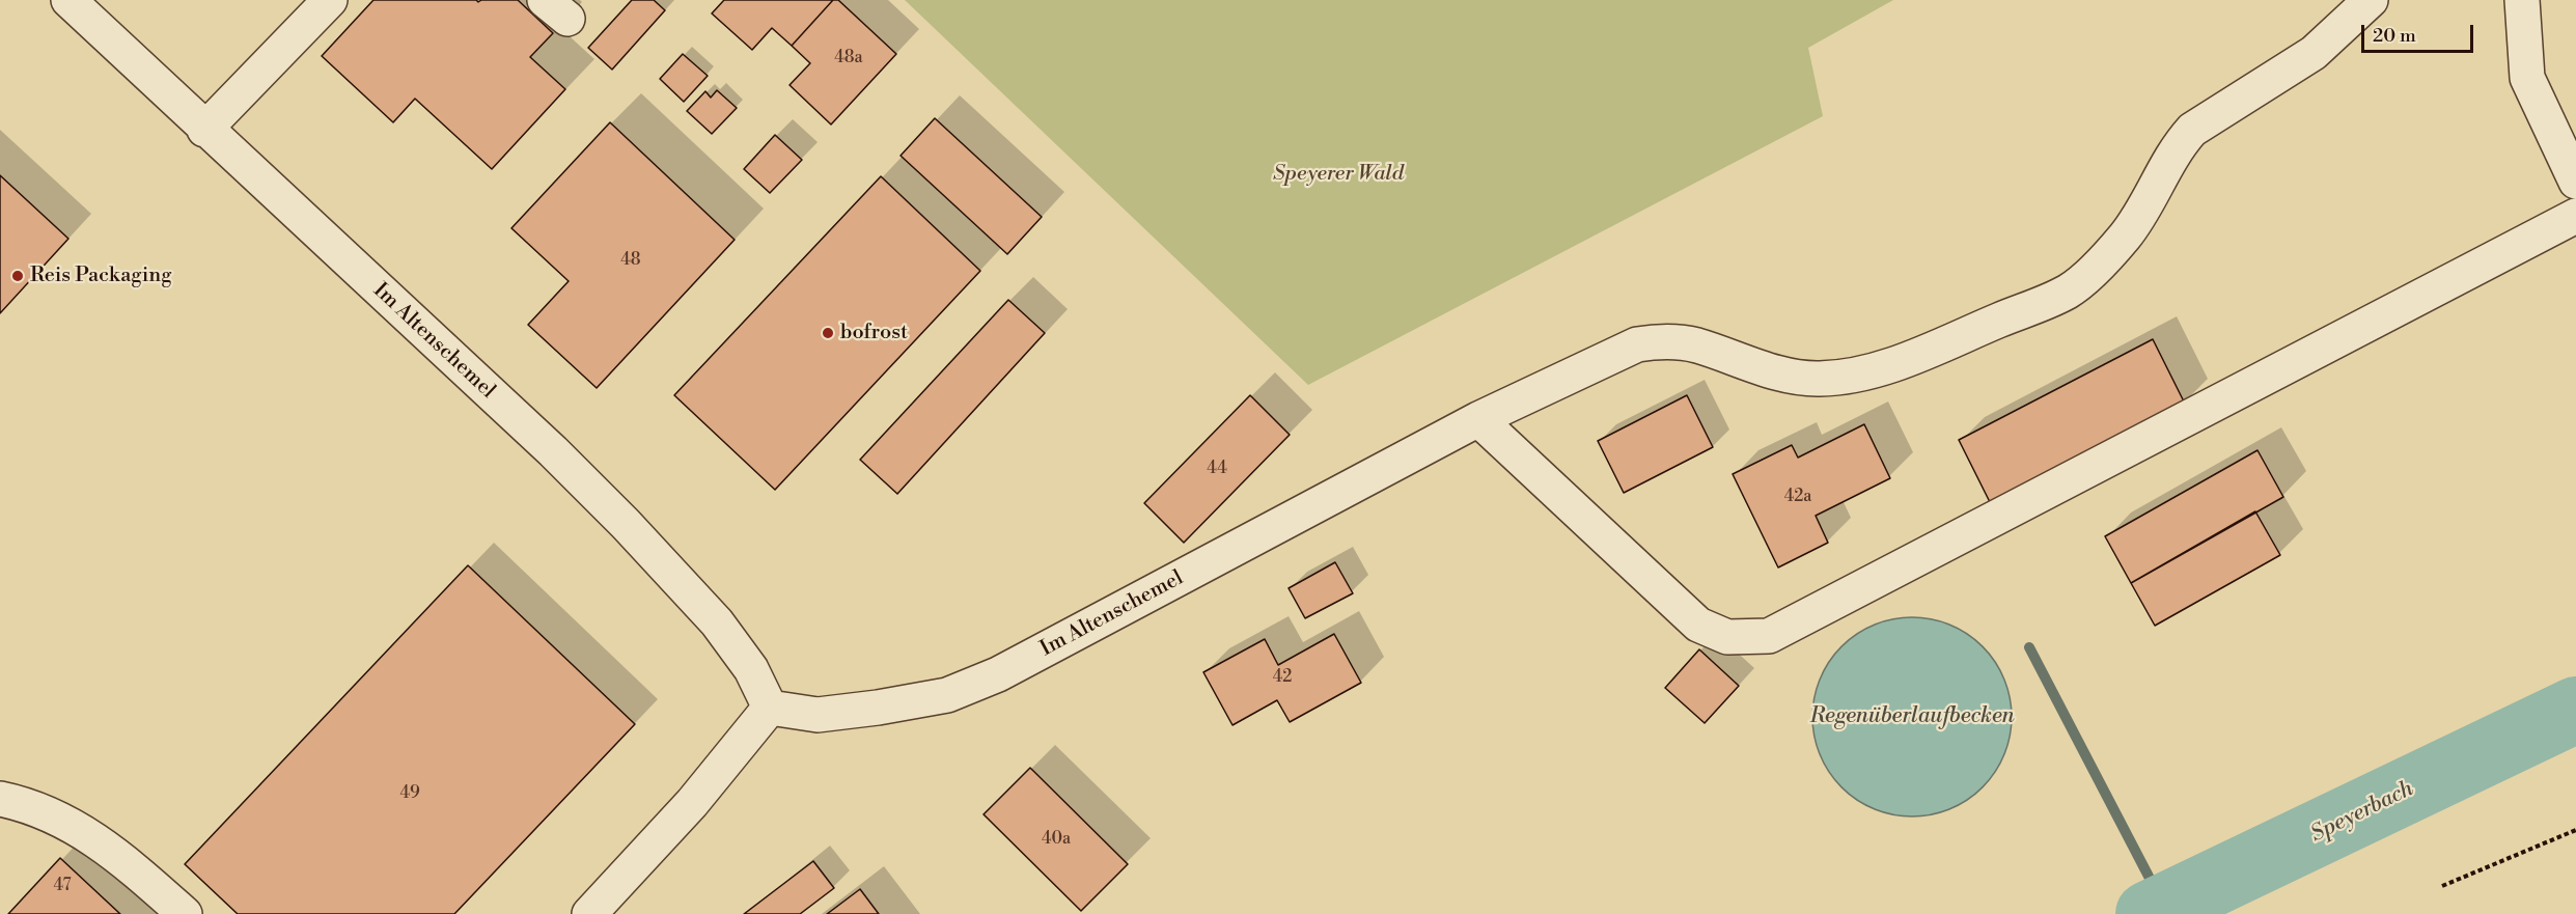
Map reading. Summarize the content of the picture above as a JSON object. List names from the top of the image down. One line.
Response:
{"streets":{"street":["Im Altenschemel"]},"water":["Regenüberlaufbecken","Speyerbach"],"parks":["Speyerer Wald"],"places":["Reis Packaging","bofrost"],"house_numbers":["48a","48","44","42a","42","49","40a","47"],"scale_bar":"20 m"}
